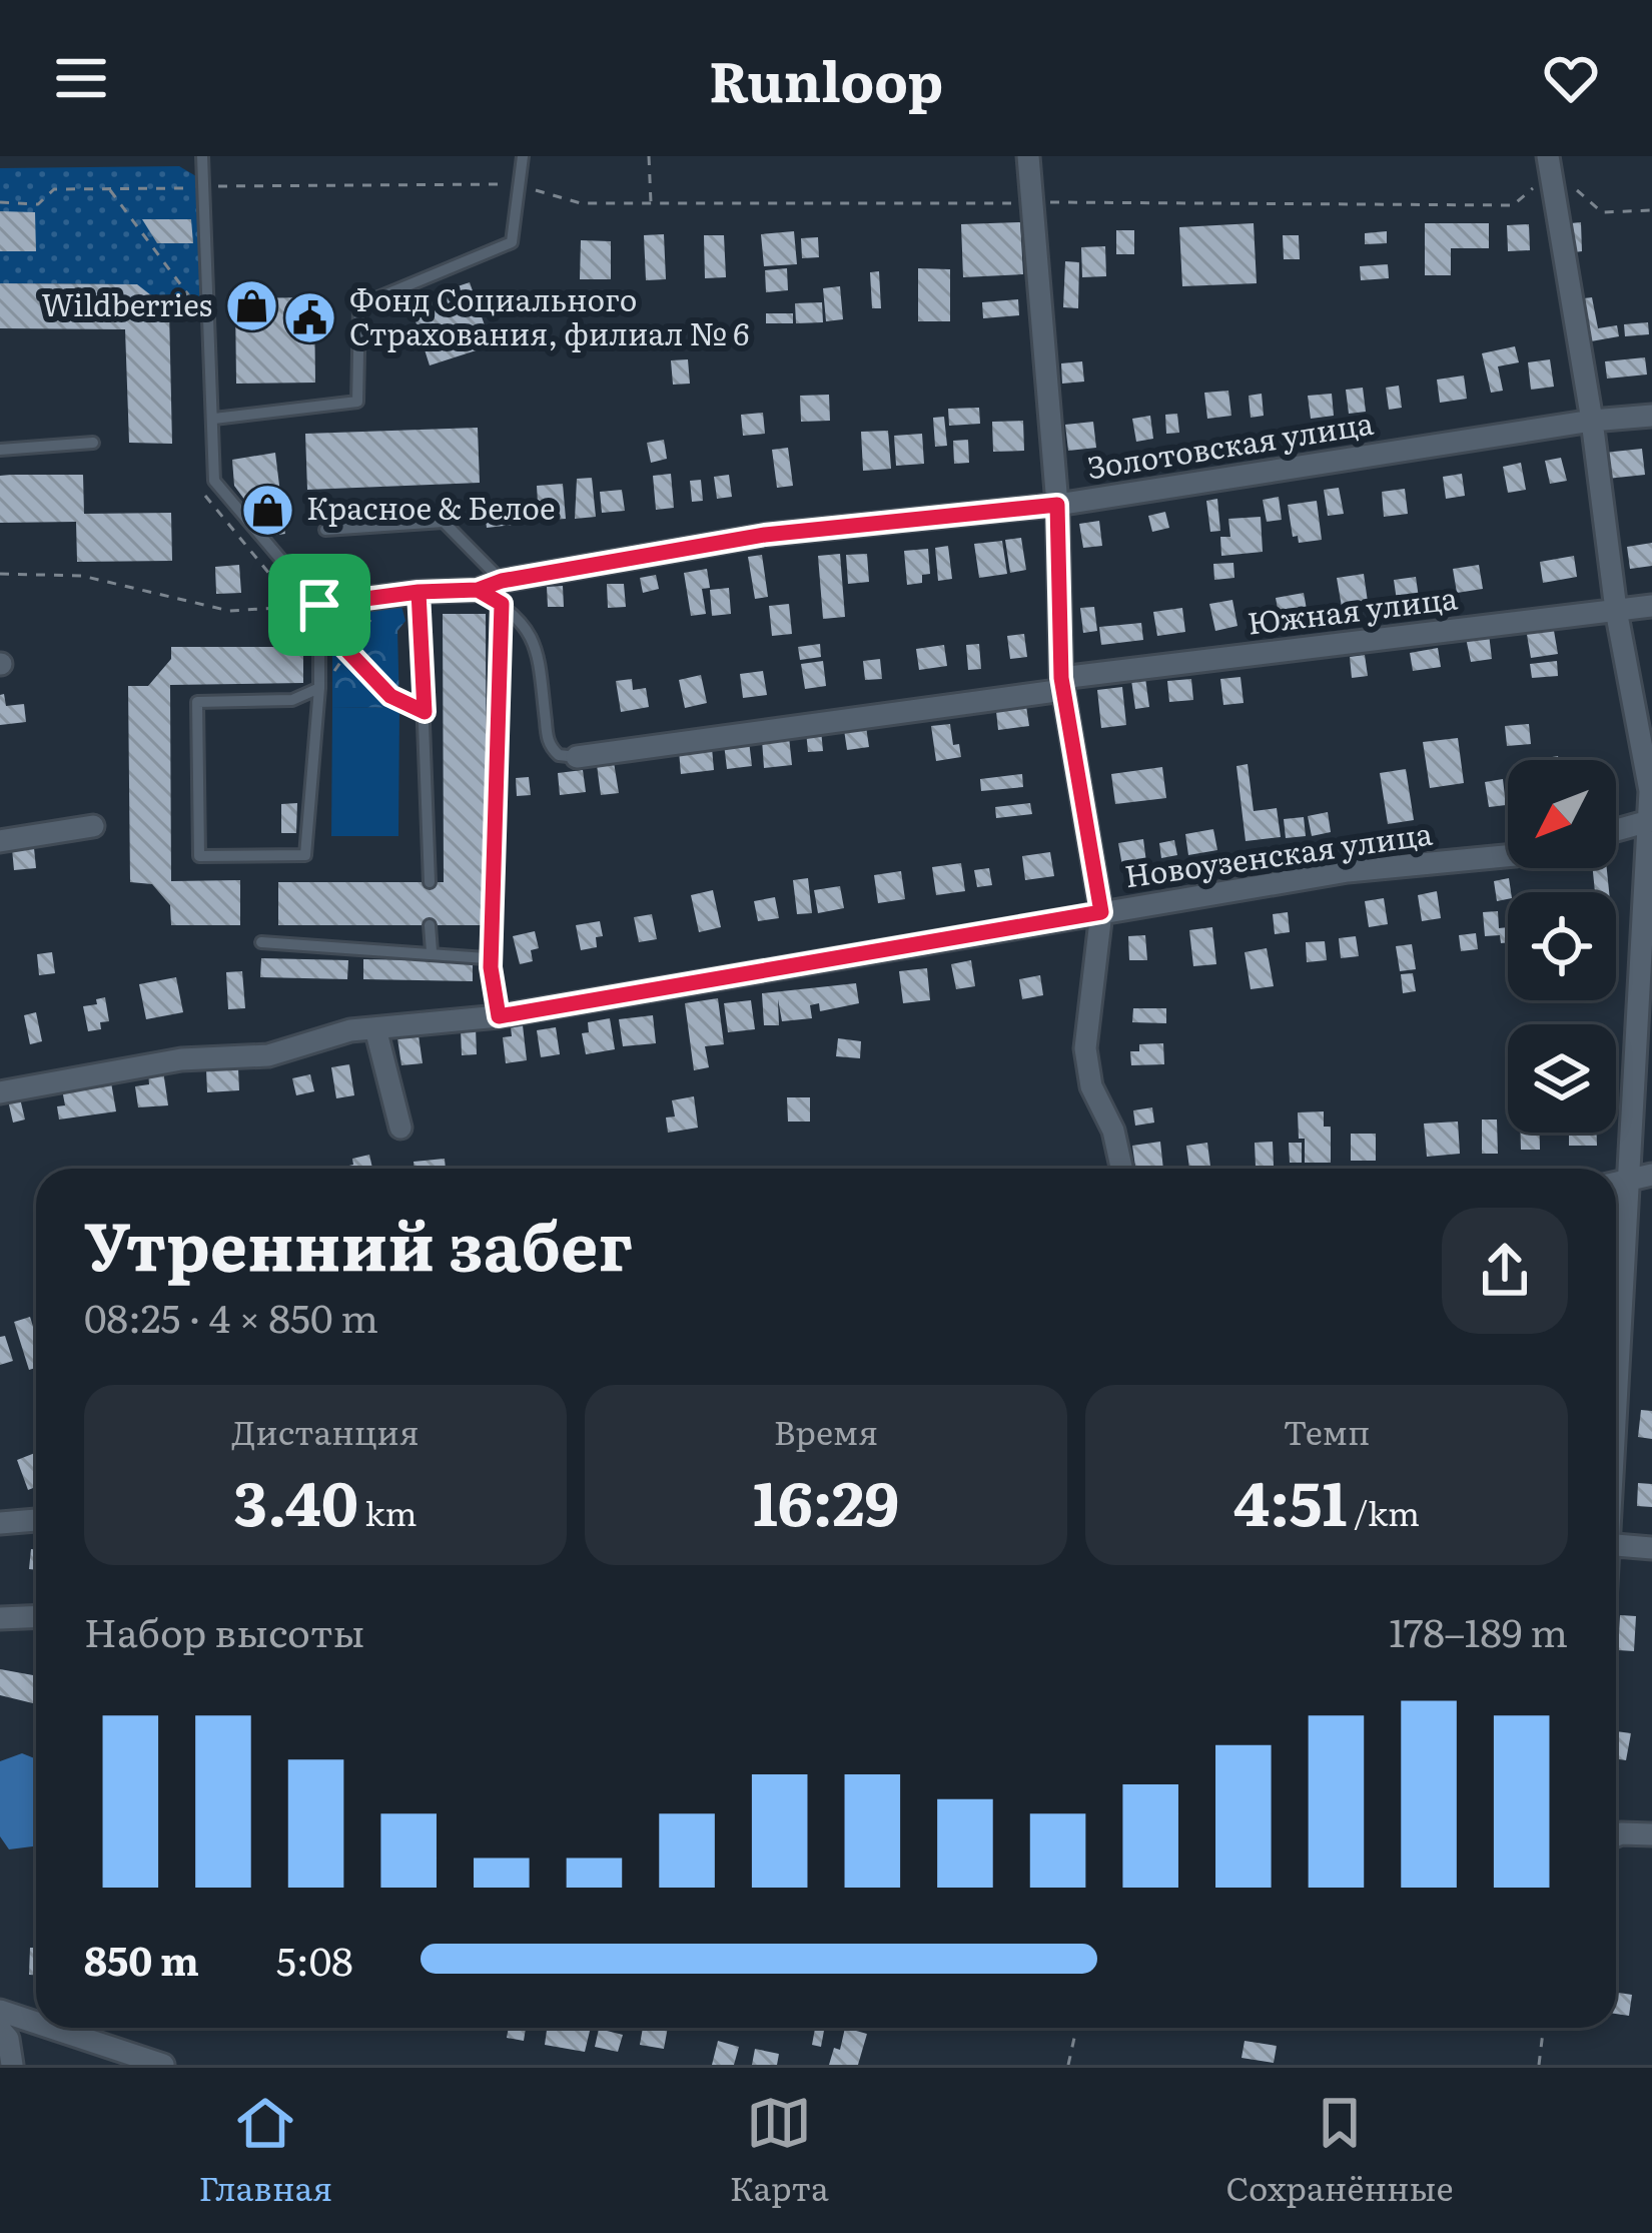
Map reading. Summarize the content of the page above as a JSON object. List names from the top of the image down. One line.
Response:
{"streets":{"street":["Золотовская улица","Южная улица","Новоузенская улица"]},"places":{"shop":["Wildberries","Красное & Белое"],"public building":["Фонд Социального Страхования, филиал № 6"]},"north":"bottom left","page":{"header":"Runloop","heading":["Утренний забег","08:25 · 4 × 850 m"],"stats":[["Дистанция","3.40 km"],["Время","16:29"],["Темп","4:51 /km"]],"chart":["Набор высоты","178–189 m"],"list":[{"name":"850 m","note":"5:08"}],"tabs":["Главная","Карта","Сохранённые"]}}
